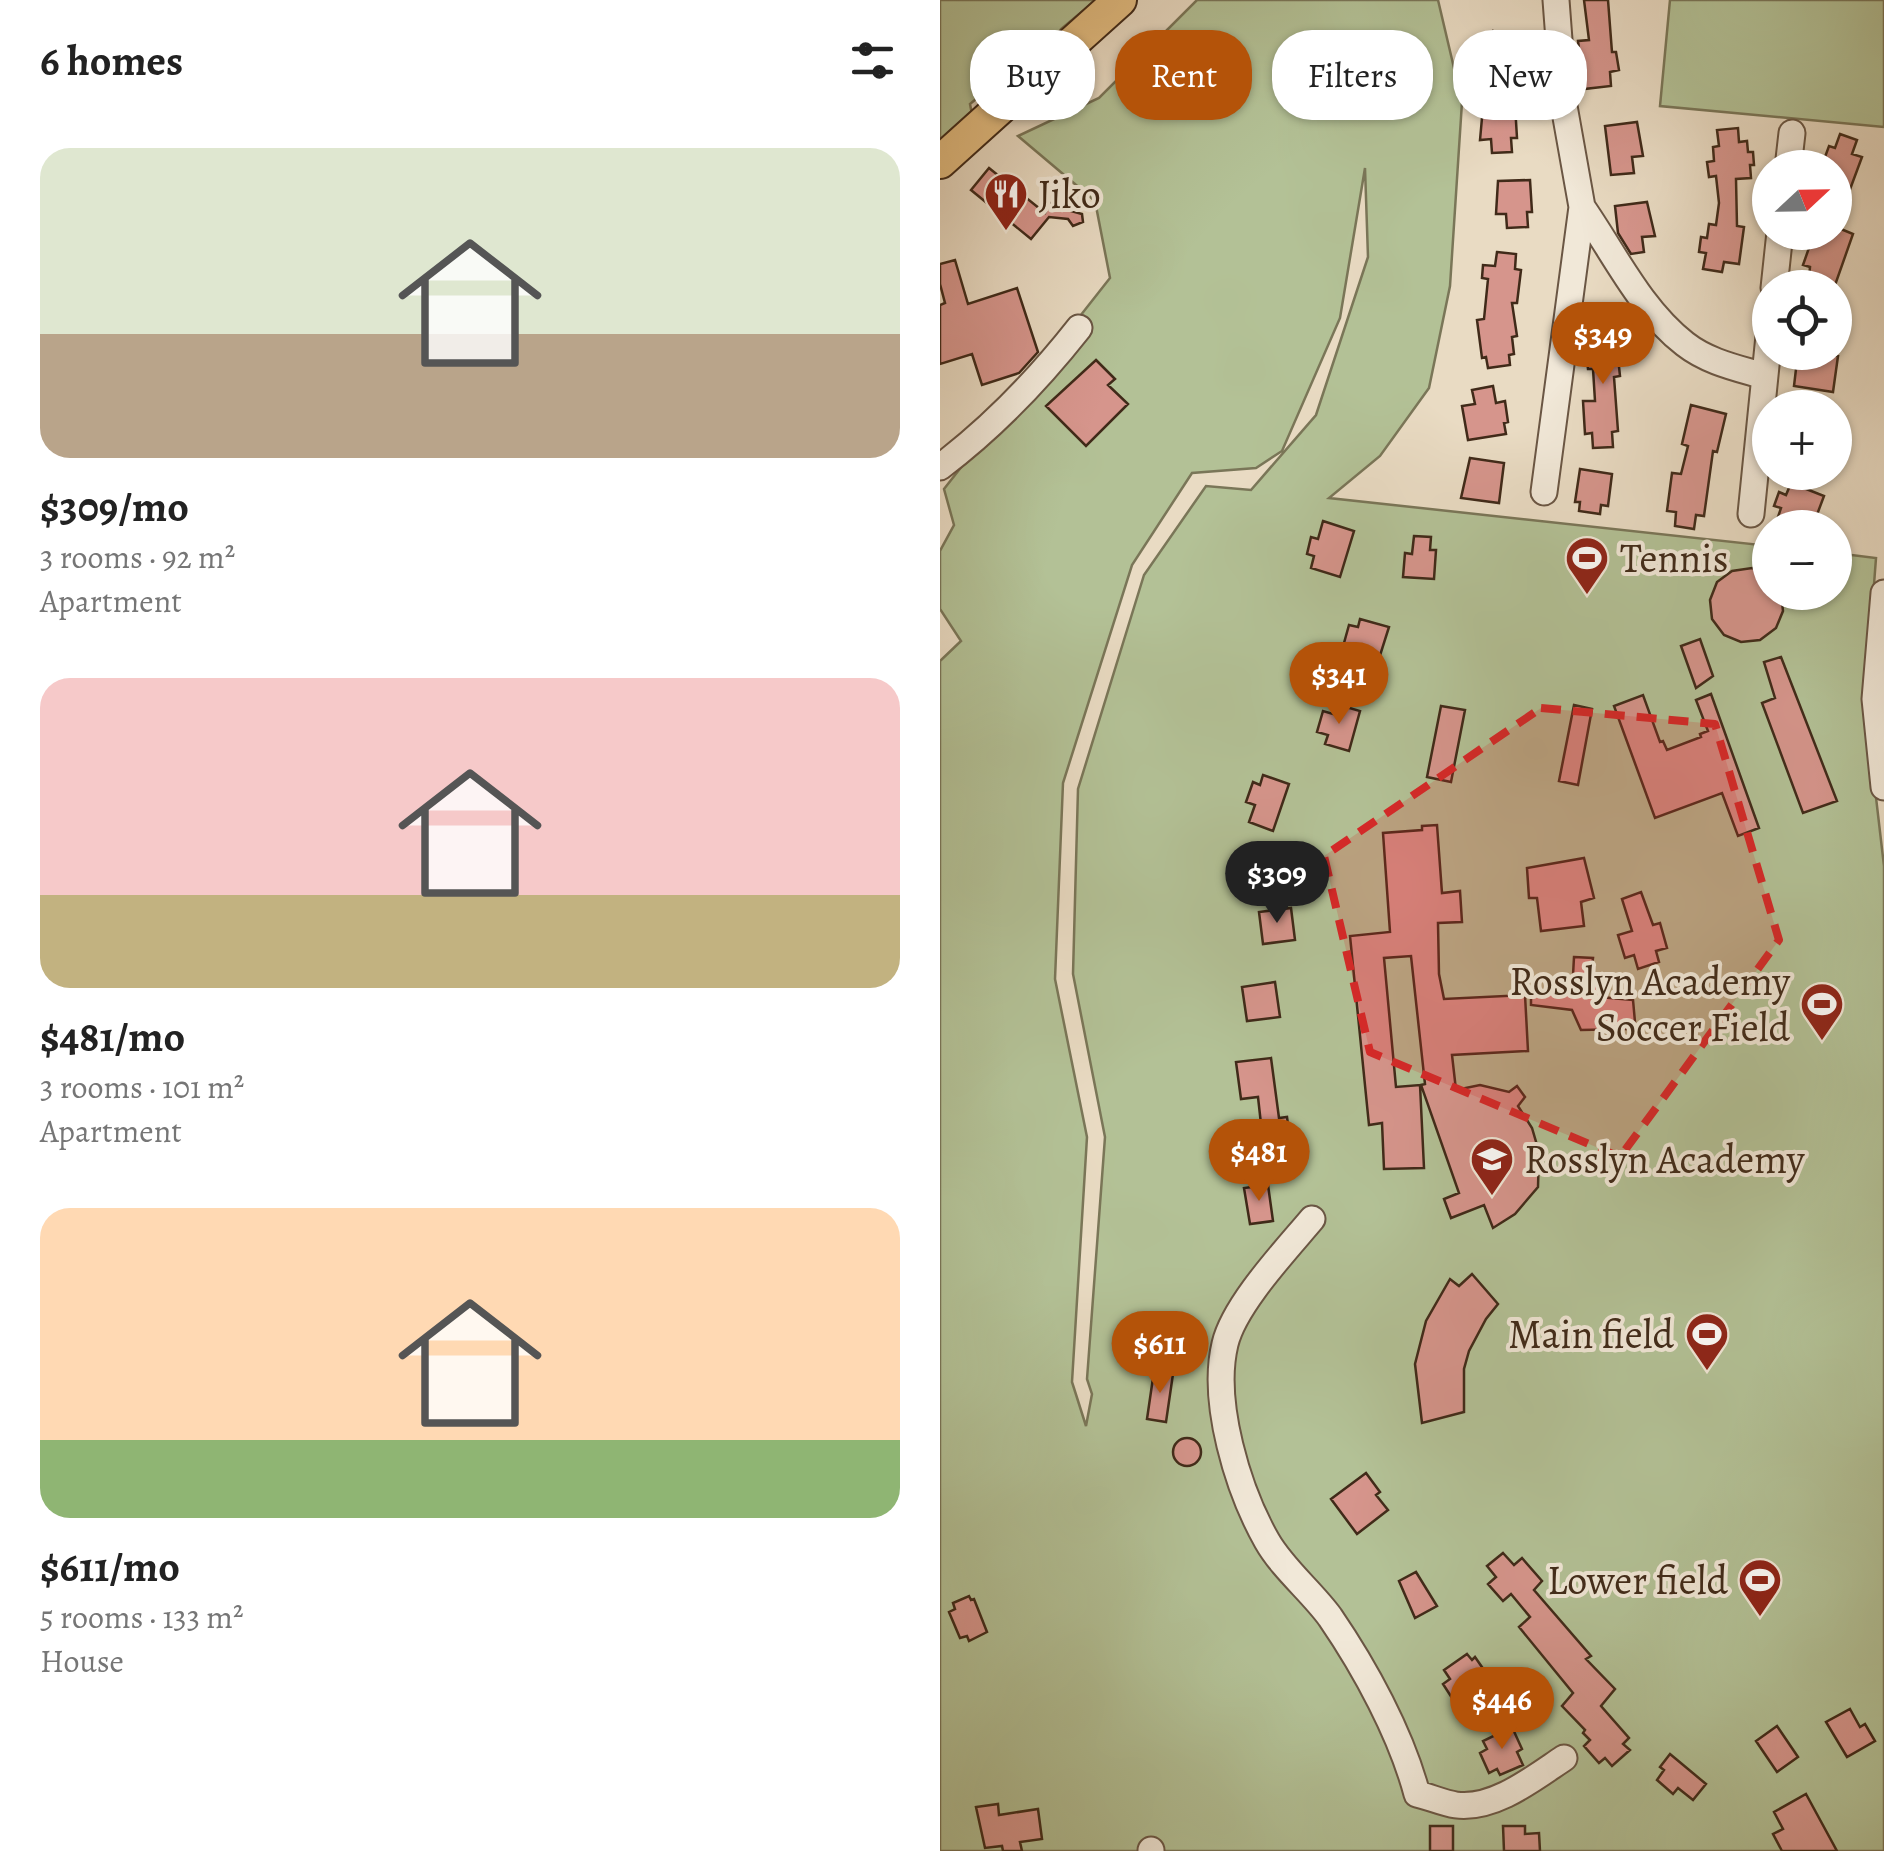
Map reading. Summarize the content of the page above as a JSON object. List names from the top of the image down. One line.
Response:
{"places":{"restaurant":["Jiko"],"sports":["Tennis","Rosslyn Academy Soccer Field","Main field","Lower field"],"school or university":["Rosslyn Academy"]},"north":"right","page":{"heading":"6 homes","chip":["Buy","Rent","Filters","New"],"list":[{"name":"$309/mo","note":"3 rooms · 92 m² · Apartment"},{"name":"$481/mo","note":"3 rooms · 101 m² · Apartment"},{"name":"$611/mo","note":"5 rooms · 133 m² · House"}],"map_buttons":["+","−"],"price":["$349","$341","$309","$481","$611","$446"]}}
